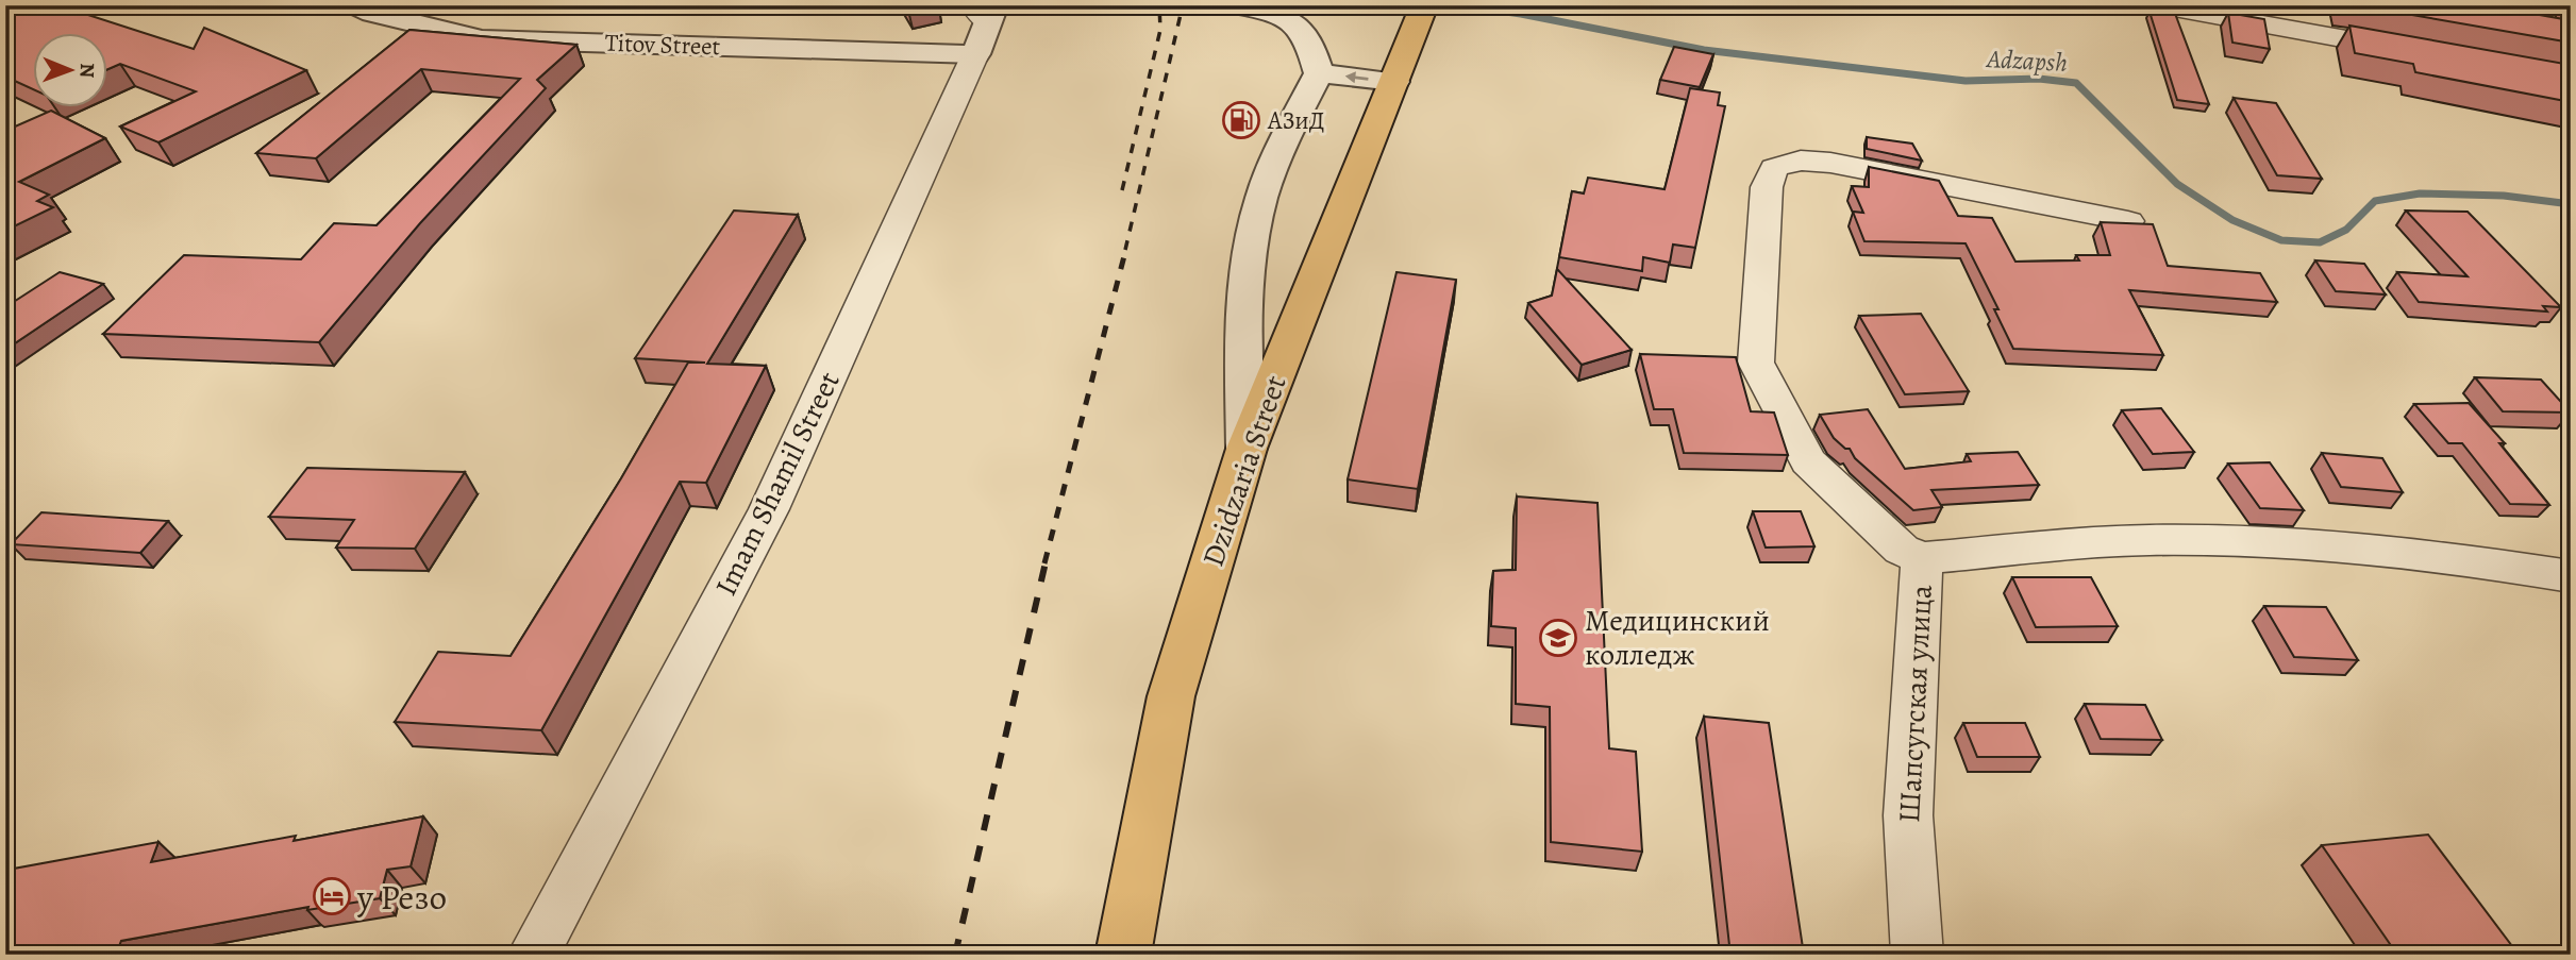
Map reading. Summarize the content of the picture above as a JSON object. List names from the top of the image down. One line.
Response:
{"streets":{"highway":["Dzidzaria Street"],"street":["Titov Street","Imam Shamil Street","Шапсугская улица"]},"crossings":[["Titov Street","Imam Shamil Street"]],"water":["Adzapsh"],"places":{"fuel station":["АЗиД"],"school or university":["Медицинский колледж"],"hotel":["у Резо"]},"north":"right"}
